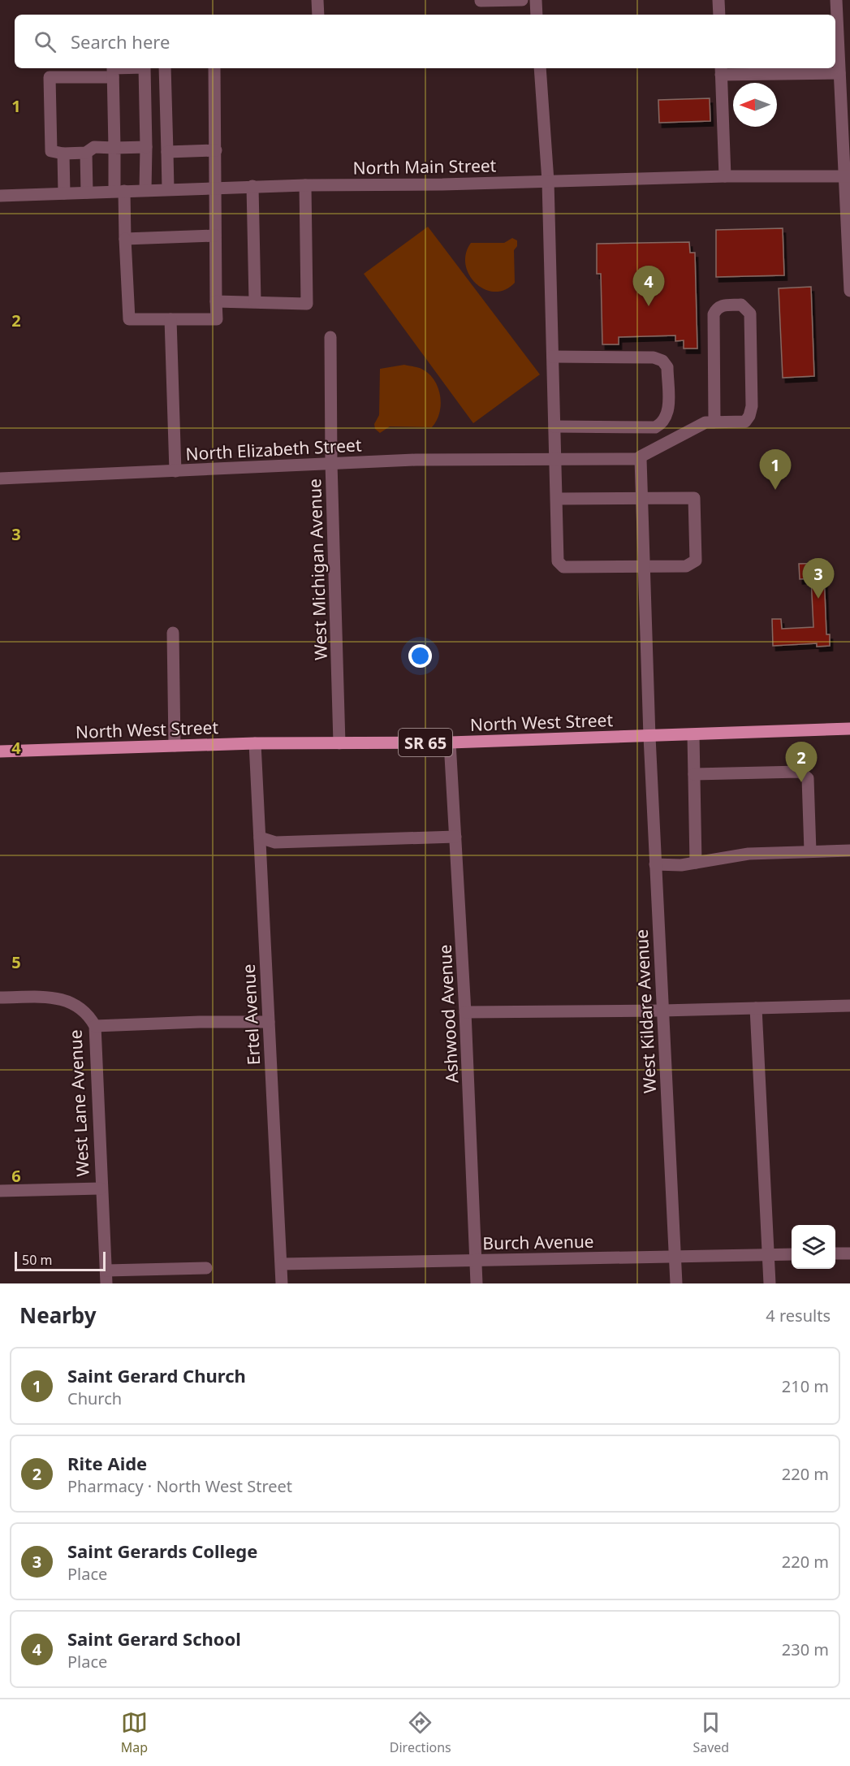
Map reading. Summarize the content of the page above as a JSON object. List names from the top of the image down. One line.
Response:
{"streets":{"main road":["North West Street","SR 65"],"street":["North Main Street","North Elizabeth Street","West Michigan Avenue","West Kildare Avenue","Ashwood Avenue","Ertel Avenue","West Lane Avenue","Burch Avenue"]},"crossings":[["North Elizabeth Street","West Michigan Avenue"],["North Elizabeth Street","West Kildare Avenue"],["West Michigan Avenue","North West Street"],["North West Street","West Kildare Avenue"],["North West Street","Ashwood Avenue"],["North West Street","Ertel Avenue"],["West Kildare Avenue","Burch Avenue"],["Ashwood Avenue","Burch Avenue"],["Ertel Avenue","Burch Avenue"]],"scale_bar":"50 m","north":"left","page":{"search":"Search here","pins":["4","1","3","2"],"scale":"50 m","heading":["Nearby","4 results"],"list":[{"mark":"1","name":"Saint Gerard Church","note":"Church","value":"210 m"},{"mark":"2","name":"Rite Aide","note":"Pharmacy · North West Street","value":"220 m"},{"mark":"3","name":"Saint Gerards College","note":"Place","value":"220 m"},{"mark":"4","name":"Saint Gerard School","note":"Place","value":"230 m"}],"nav":["Map","Directions","Saved"]},"grid":{"rows":["1","2","3","4","5","6"]}}
